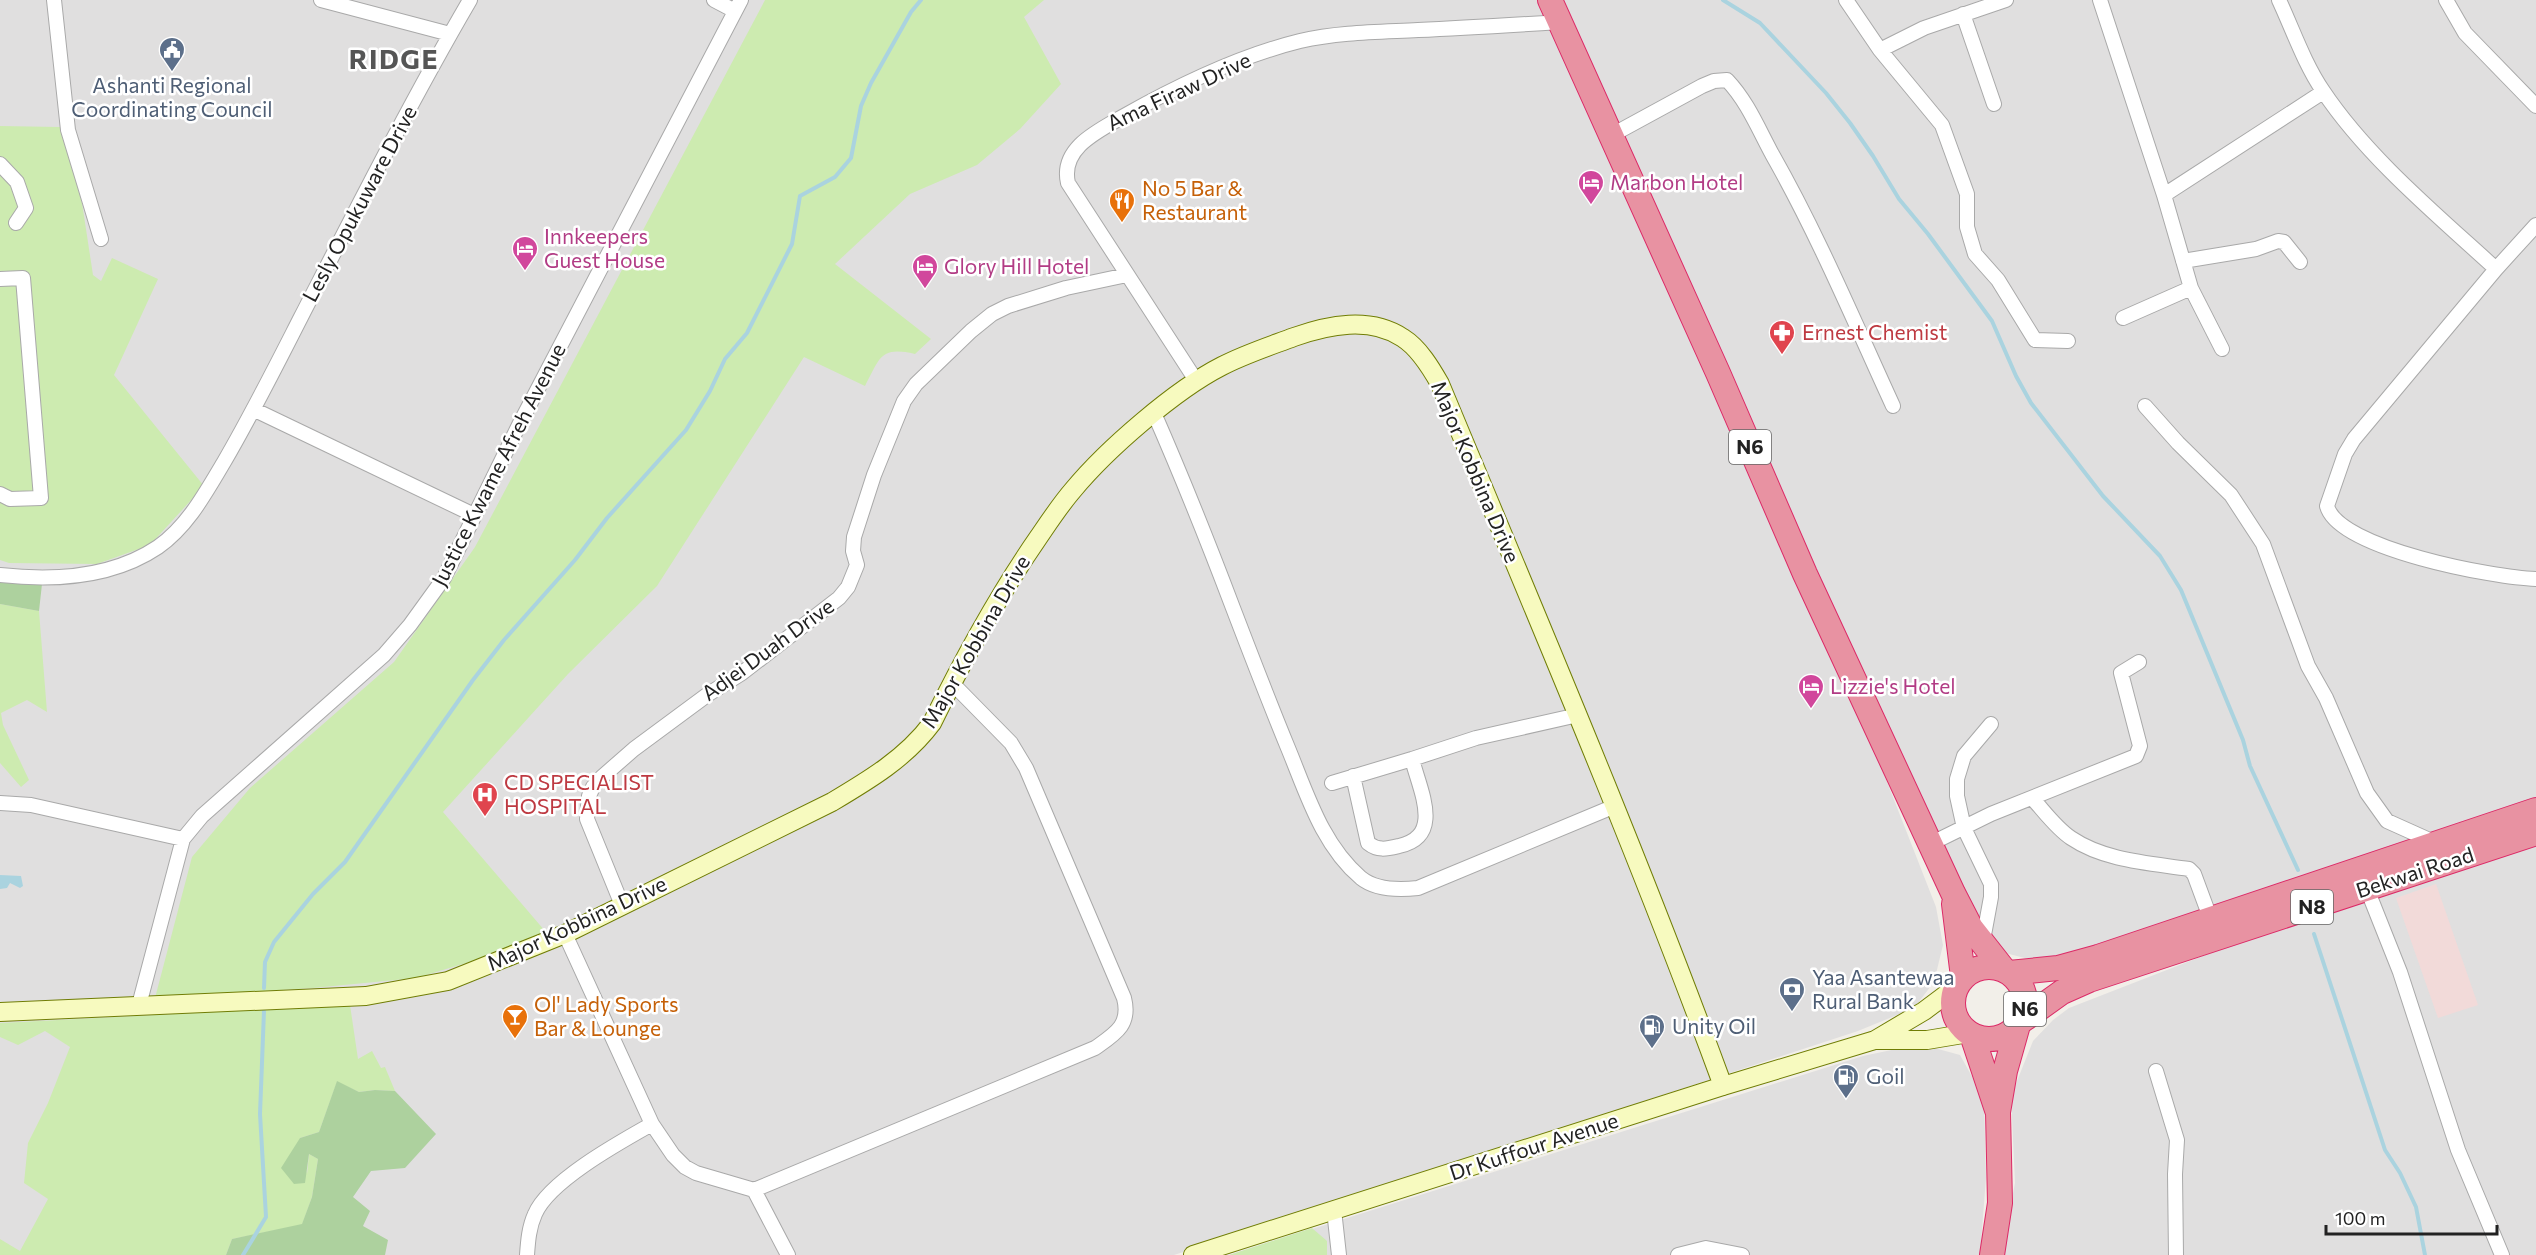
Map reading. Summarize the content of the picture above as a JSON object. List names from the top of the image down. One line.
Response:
{"streets":{"highway":["N6","Bekwai Road","N8"],"street":["Ama Firaw Drive","Lesly Opukuware Drive","Justice Kwame Afreh Avenue","Major Kobbina Drive","Adjei Duah Drive","Dr Kuffour Avenue"]},"crossings":[["Ama Firaw Drive","N6"],["Ama Firaw Drive","Major Kobbina Drive"],["Ama Firaw Drive","Adjei Duah Drive"],["N6","N8"],["Justice Kwame Afreh Avenue","Major Kobbina Drive"],["Major Kobbina Drive","Adjei Duah Drive"],["Major Kobbina Drive","Dr Kuffour Avenue"],["Bekwai Road","N8"]],"districts":["RIDGE"],"places":{"public building":["Ashanti Regional Coordinating Council"],"hotel":["Marbon Hotel","Innkeepers Guest House","Glory Hill Hotel","Lizzie's Hotel"],"restaurant":["No 5 Bar & Restaurant"],"pharmacy":["Ernest Chemist"],"hospital":["CD SPECIALIST HOSPITAL"],"bank":["Yaa Asantewaa Rural Bank"],"bar":["Ol' Lady Sports Bar & Lounge"],"fuel station":["Unity Oil","Goil"]},"scale_bar":"100 m"}
